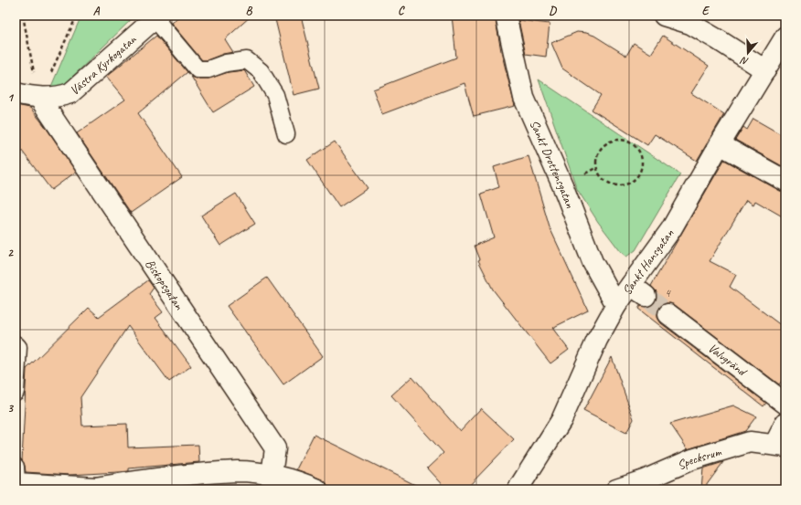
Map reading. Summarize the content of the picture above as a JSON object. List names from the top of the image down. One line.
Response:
{"streets":{"street":["Västra Kyrkogatan","Sankt Drottensgatan","Sankt Hansgatan","Biskopsgatan","Valvgränd","Specksrum"]},"crossings":[["Västra Kyrkogatan","Biskopsgatan"],["Sankt Drottensgatan","Sankt Hansgatan"]],"house_numbers":["4"],"north":"bottom","grid":{"columns":["A","B","C","D","E"],"rows":["1","2","3"]}}
